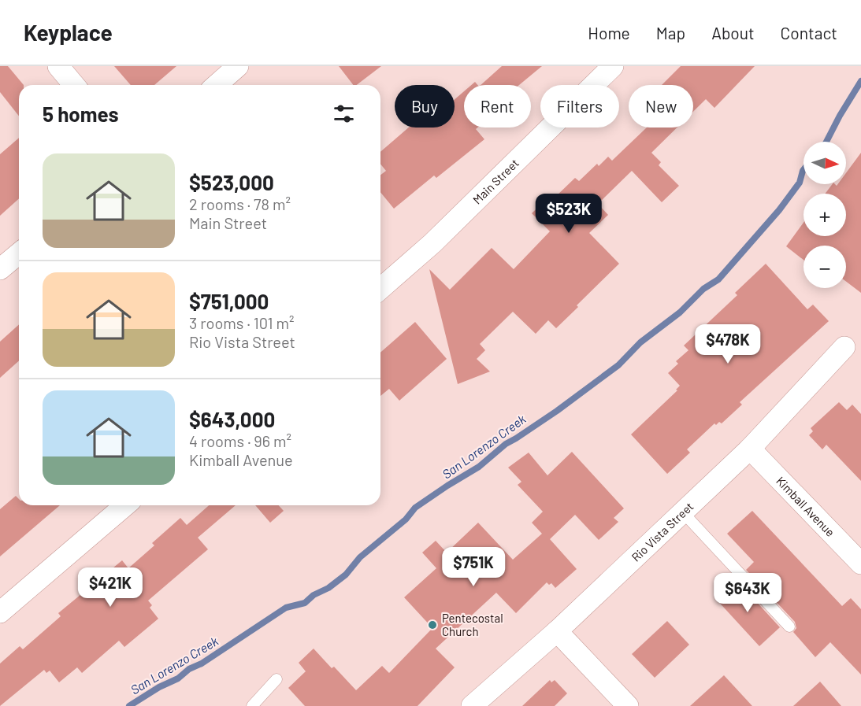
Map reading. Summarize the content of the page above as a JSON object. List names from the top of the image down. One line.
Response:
{"streets":{"street":["Main Street","Kimball Avenue","Rio Vista Street"]},"crossings":[["Kimball Avenue","Rio Vista Street"]],"water":["San Lorenzo Creek"],"places":["Pentecostal Church"],"north":"right","page":{"header":"Keyplace","nav":["Home","Map","About","Contact"],"chip":["Buy","Rent","Filters","New"],"heading":"5 homes","map_buttons":["+","−"],"list":[{"name":"$523,000","note":"2 rooms · 78 m² · Main Street"},{"name":"$751,000","note":"3 rooms · 101 m² · Rio Vista Street"},{"name":"$643,000","note":"4 rooms · 96 m² · Kimball Avenue"}],"price":["$523K","$478K","$751K","$421K","$643K"]}}
